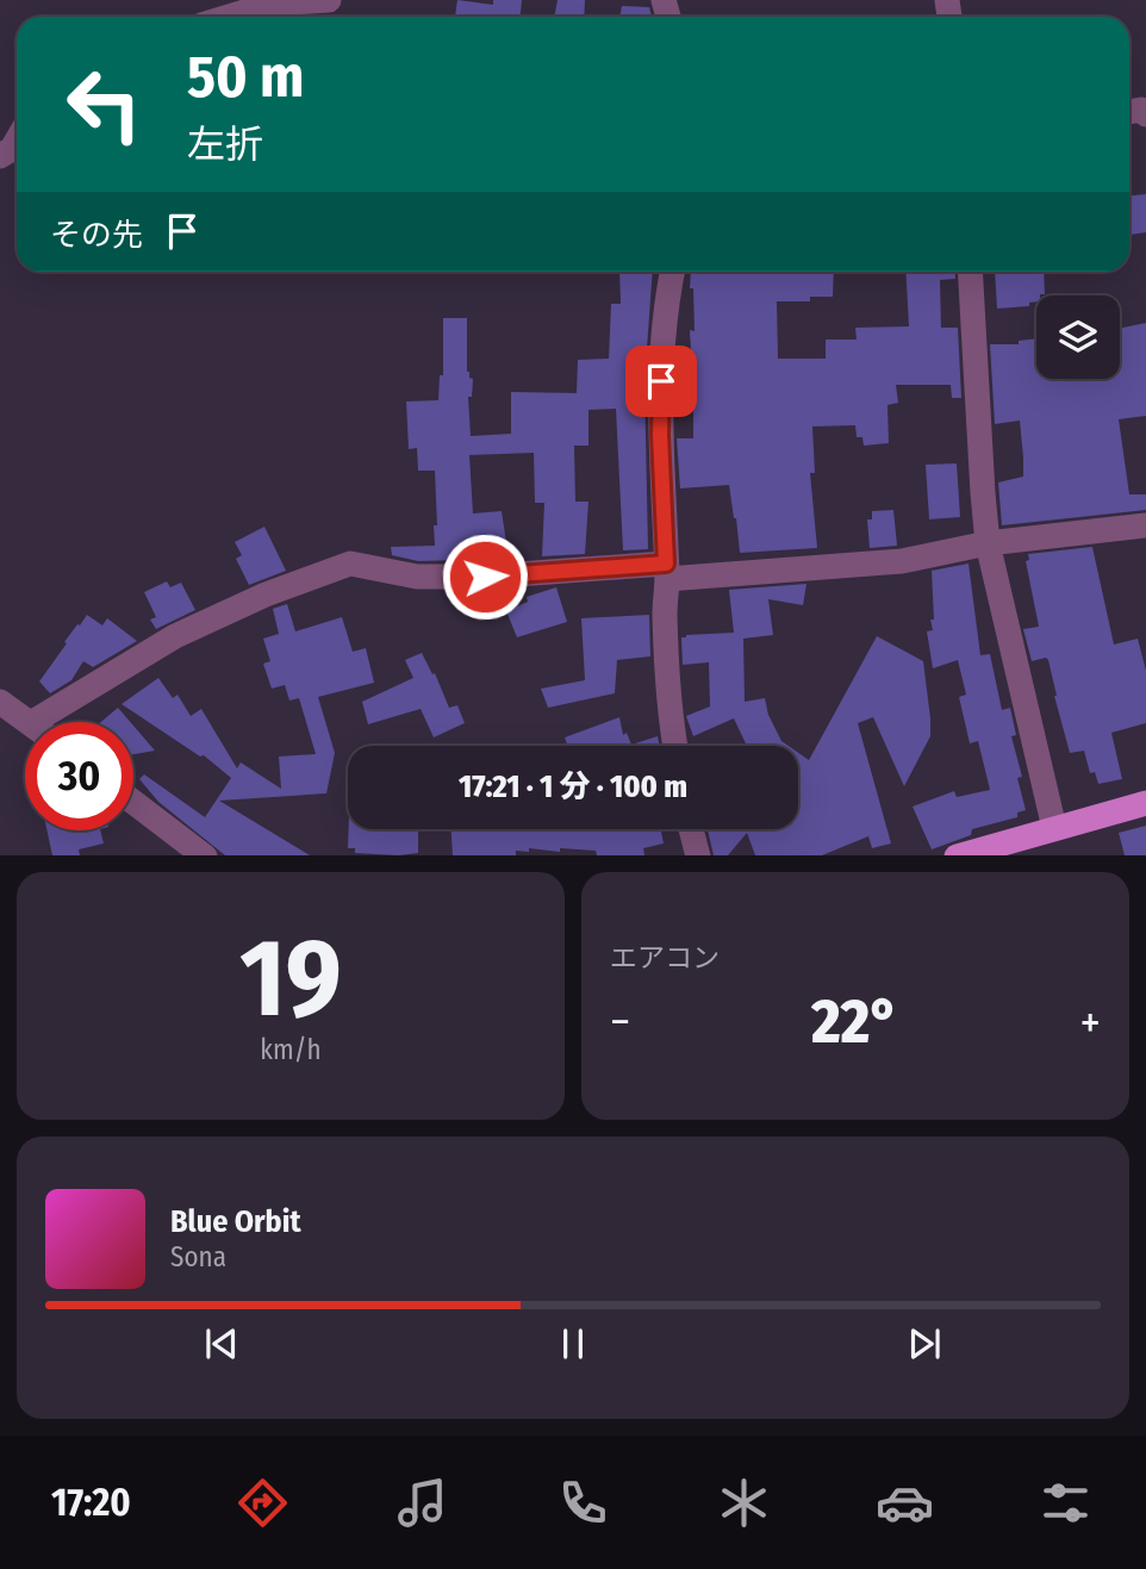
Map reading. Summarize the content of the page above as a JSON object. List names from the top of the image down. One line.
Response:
{"page":{"turn":["50 m","左折"],"then":"その先","limit":"30","trip":"17:21 · 1 分 · 100 m","tile":[["19","km/h"],"エアコン"],"heat":["−","22°","+"],"song":["Blue Orbit","Sona"],"tabs":"17:20"}}
